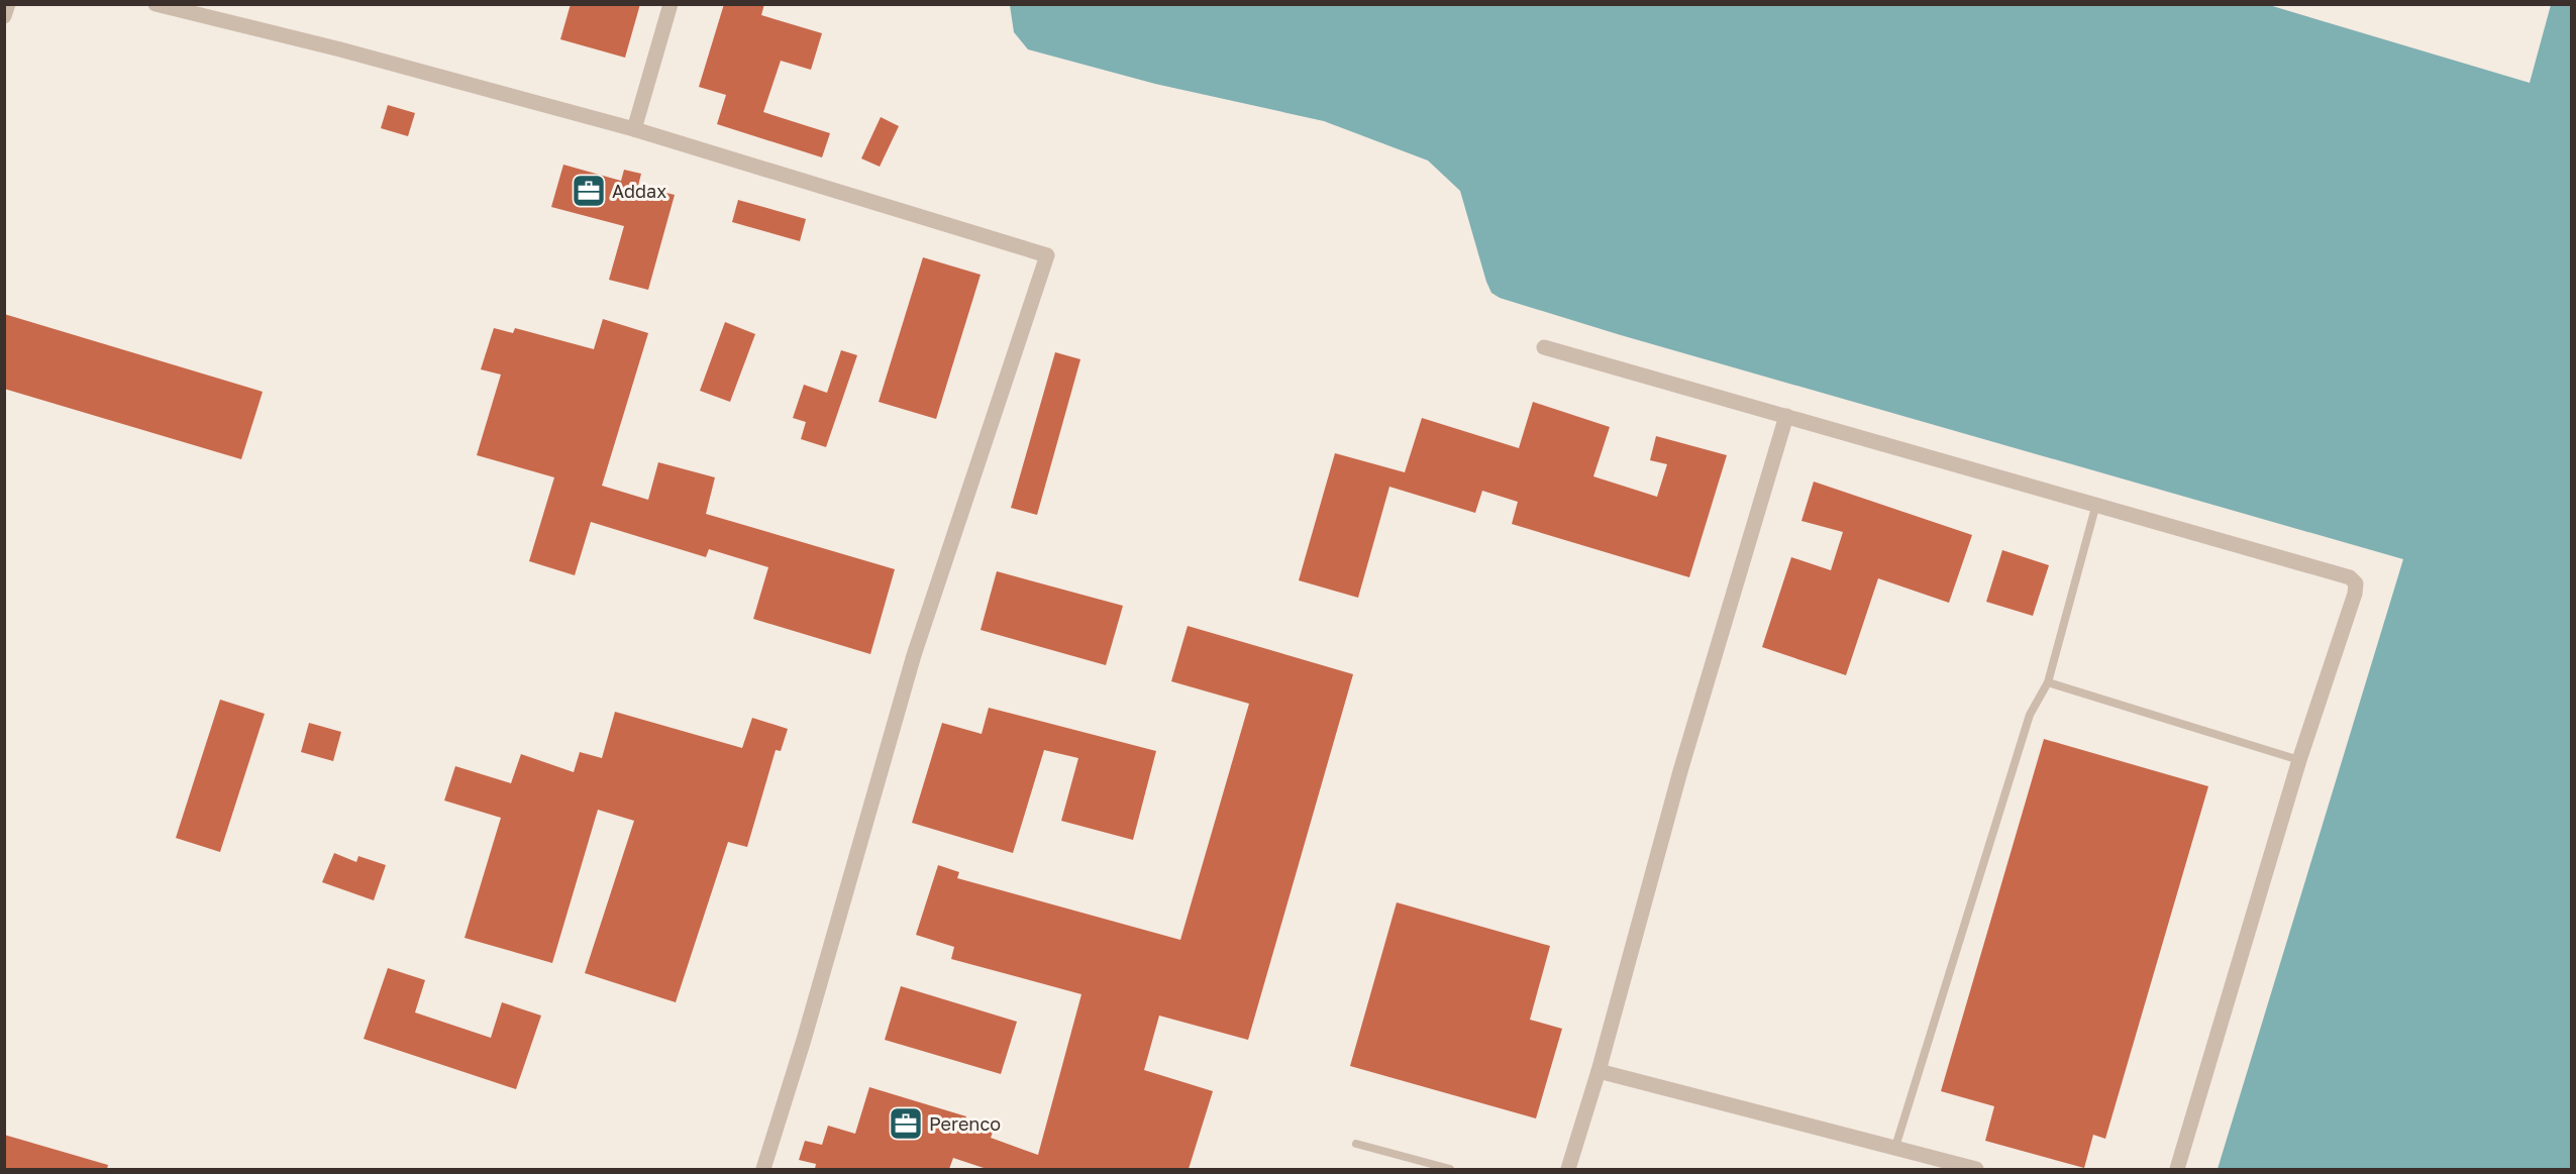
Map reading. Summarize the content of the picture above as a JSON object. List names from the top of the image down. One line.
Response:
{"places":{"office":["Addax","Perenco"]}}
